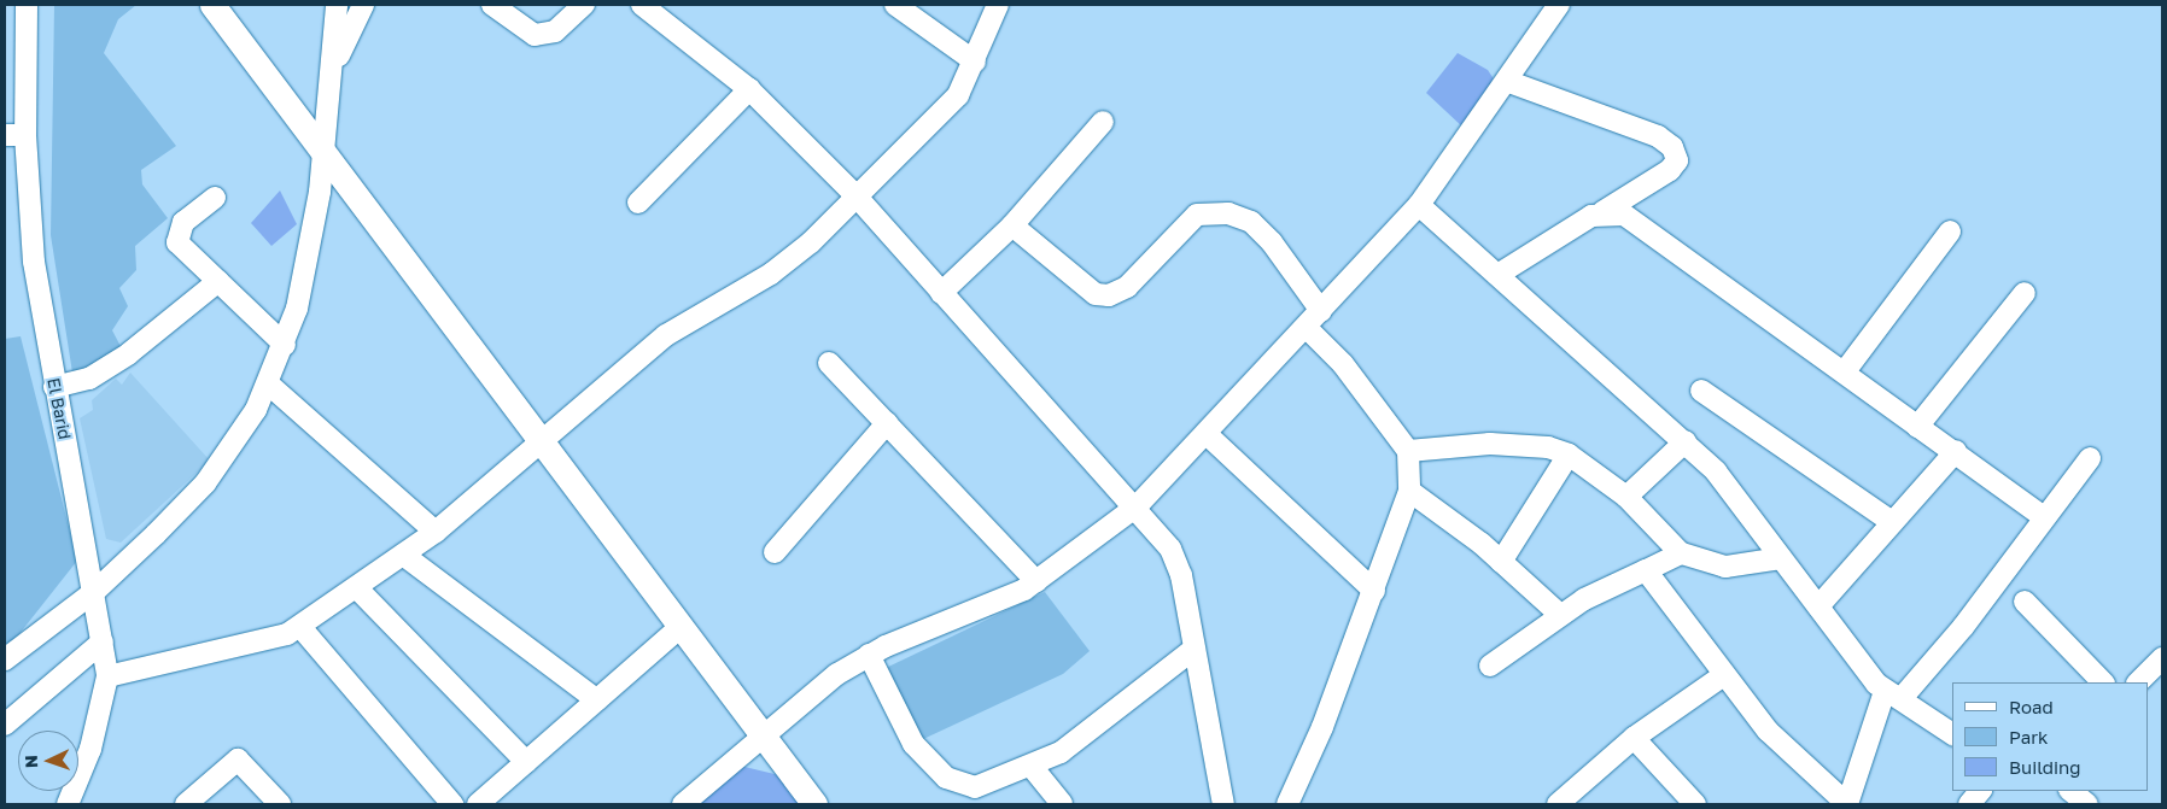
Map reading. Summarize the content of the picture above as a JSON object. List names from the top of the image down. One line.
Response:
{"streets":{"street":["El Barid"]},"legend":["Road","Park","Building"],"north":"left"}
